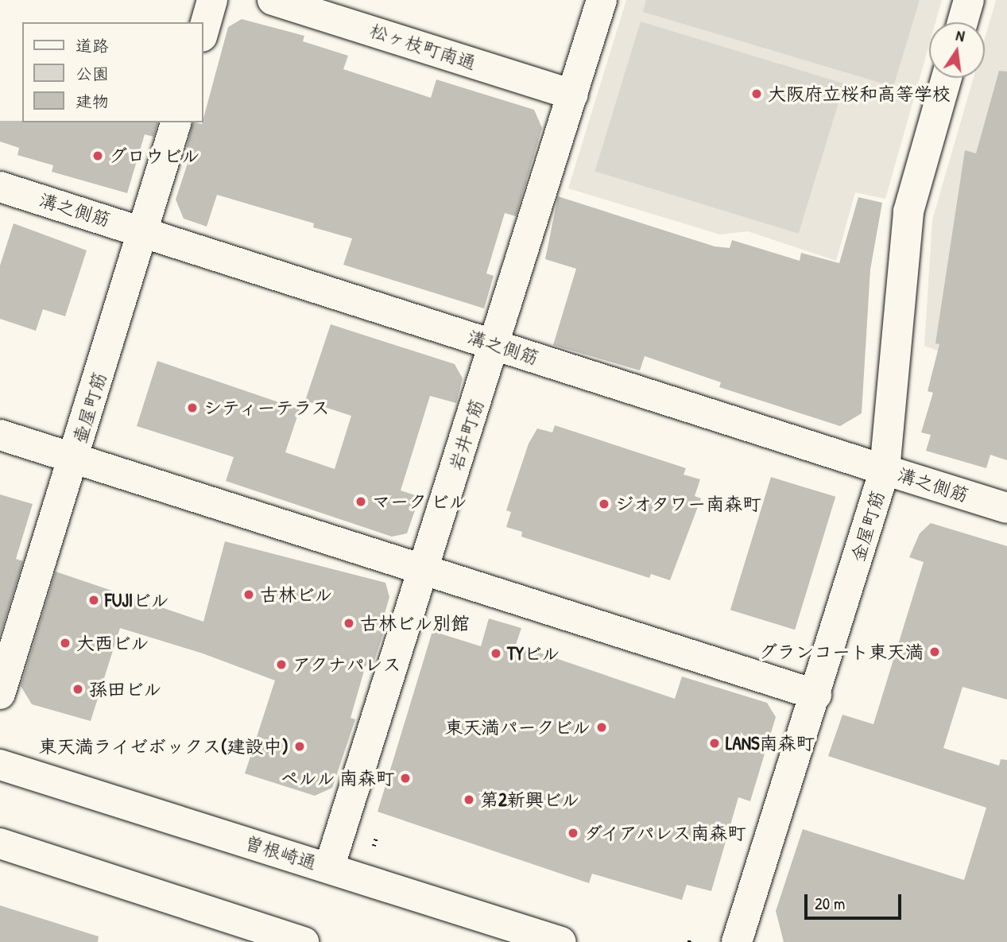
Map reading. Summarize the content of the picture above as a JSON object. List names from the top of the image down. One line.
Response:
{"streets":{"main road":["松ヶ枝町南通","溝之側筋","壷屋町筋","岩井町筋","金屋町筋","曽根崎通"]},"crossings":[["松ヶ枝町南通","岩井町筋"],["溝之側筋","壷屋町筋"],["溝之側筋","岩井町筋"],["溝之側筋","金屋町筋"],["岩井町筋","曽根崎通"]],"places":["大阪府立桜和高等学校","グロウビル","シティーテラス","マーク ビル","ジオタワー南森町","古林ビル","FUJIビル","古林ビル別館","大西ビル","グランコート東天満","TYビル","アクナパレス","孫田ビル","東天満パークビル","LANS南森町","東天満ライゼボックス(建設中)","ぺルル 南森町","第2新興ビル","ダイアパレス南森町"],"legend":["道路","公園","建物"],"scale_bar":"20 m","north":"top"}
